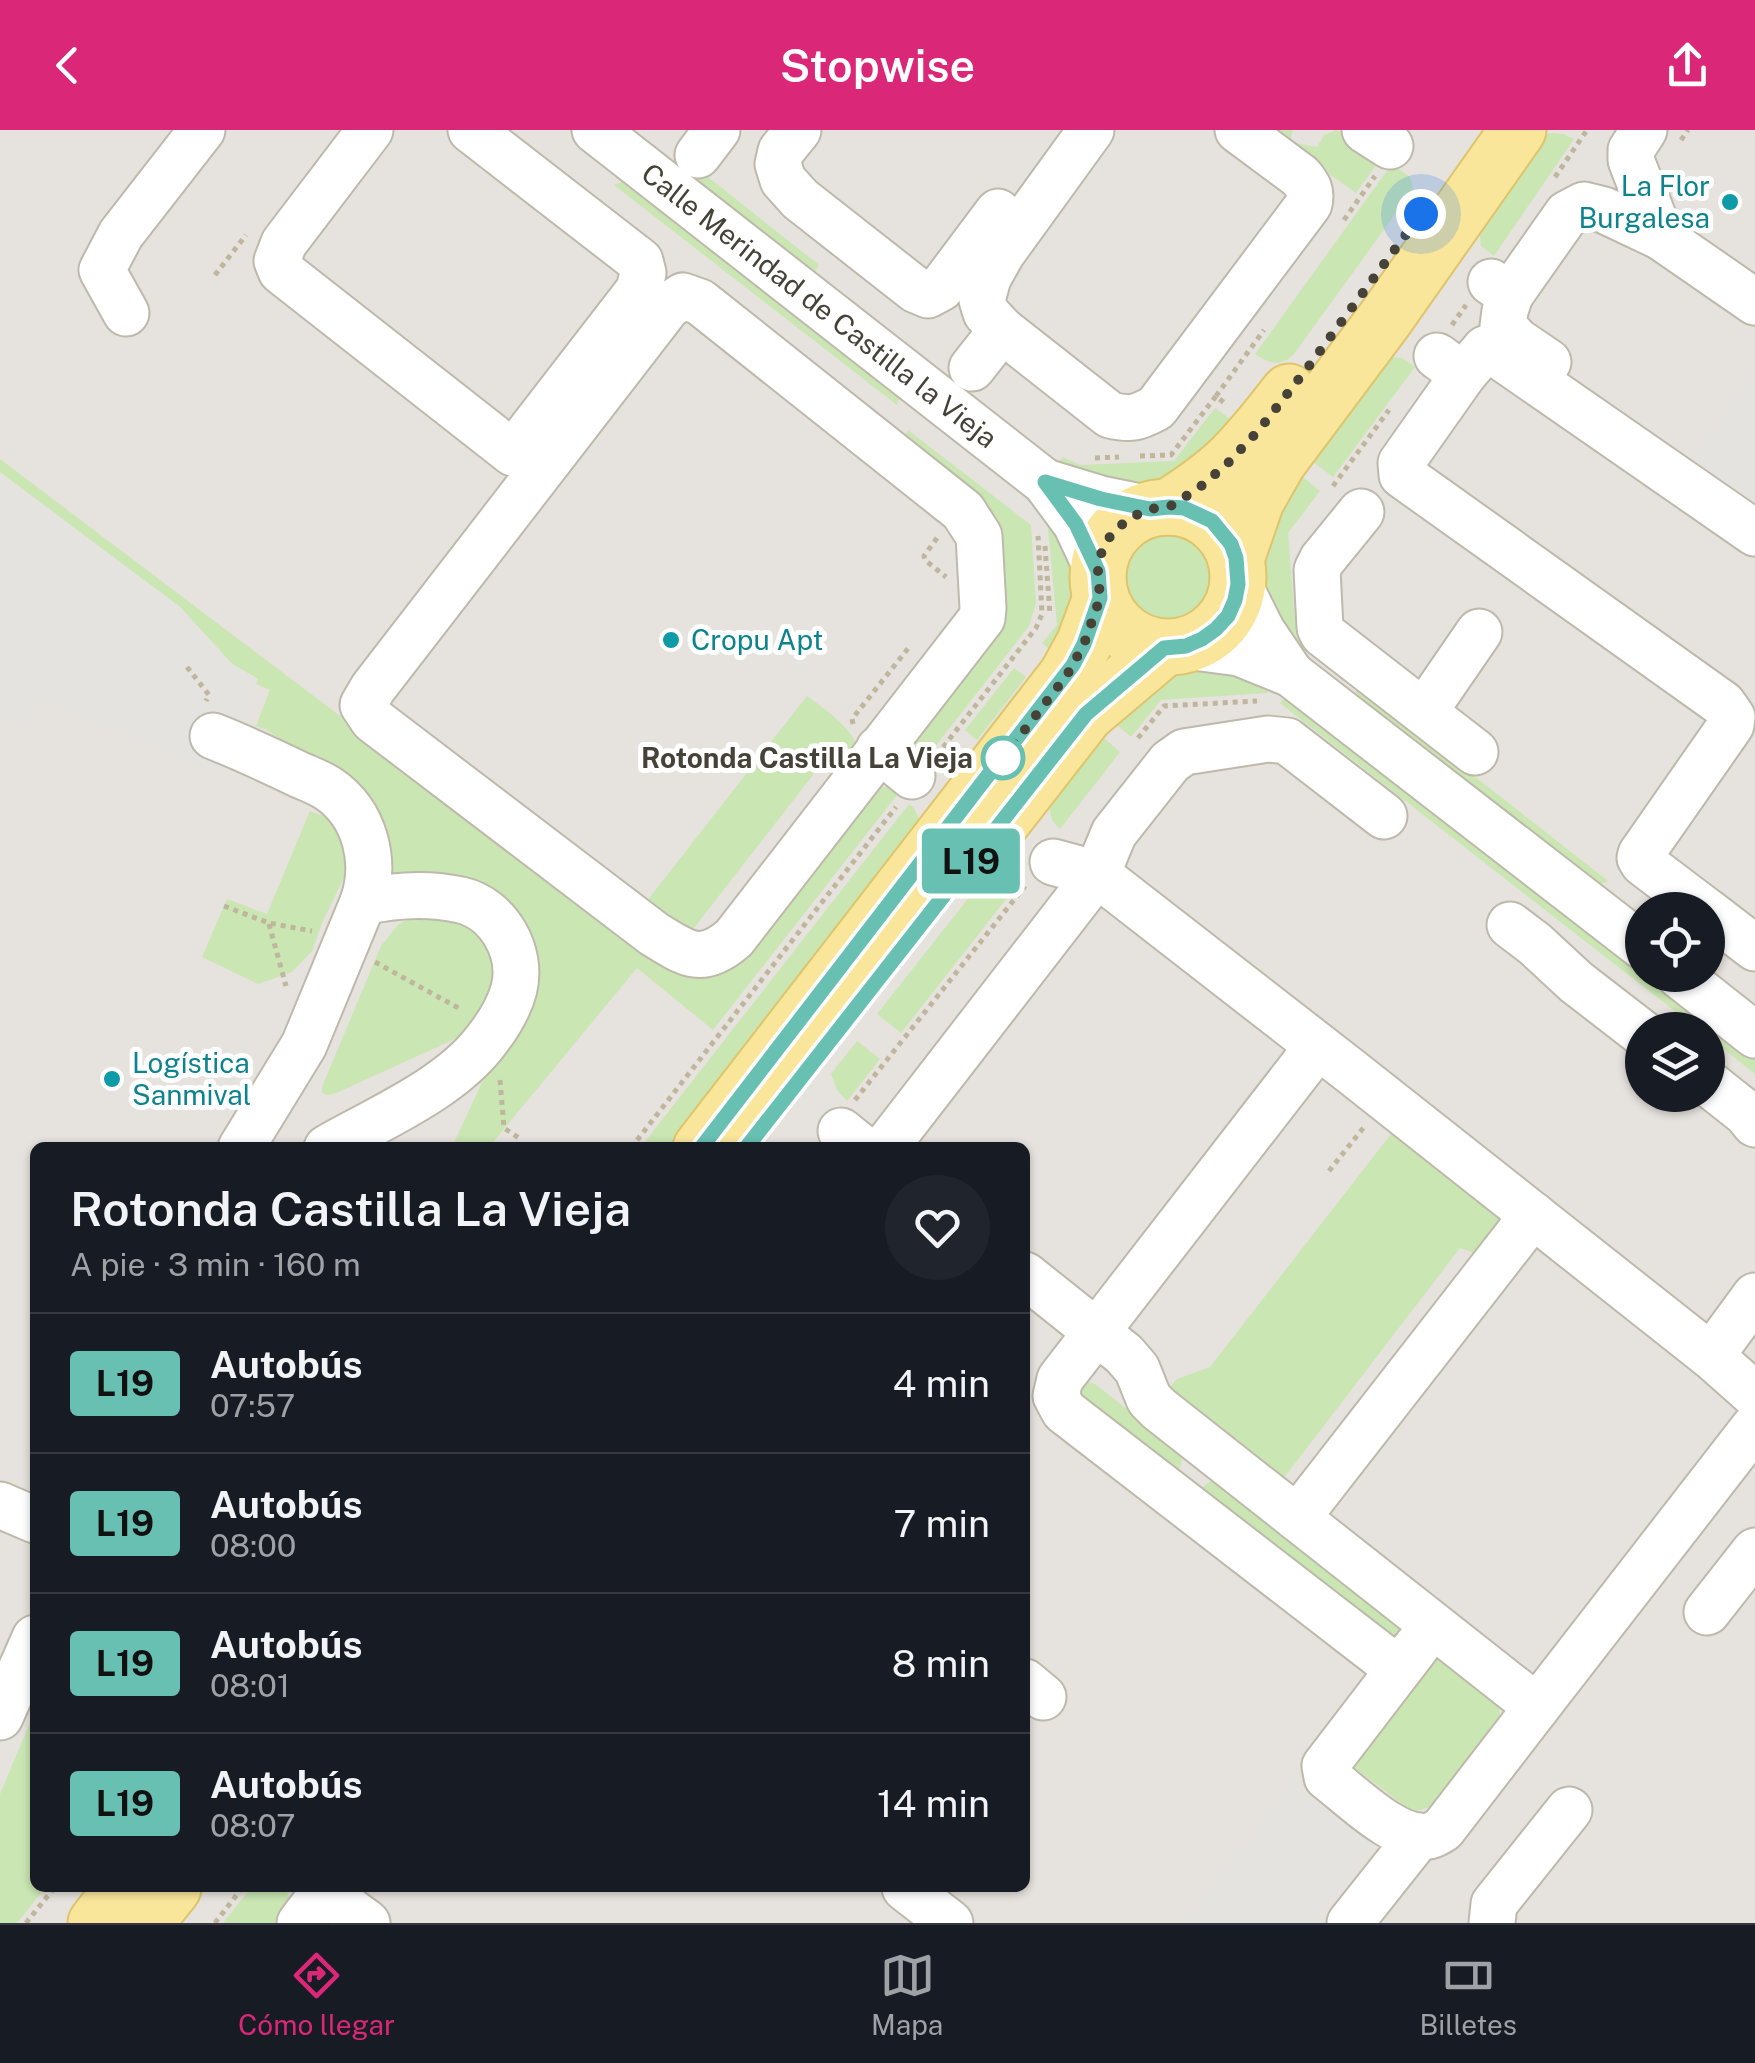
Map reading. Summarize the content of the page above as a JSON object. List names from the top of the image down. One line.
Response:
{"streets":{"street":["Calle Merindad de Castilla la Vieja"]},"places":["La Flor Burgalesa","Cropu Apt","Rotonda Castilla La Vieja","Logística Sanmival"],"lines":["bus line L19"],"page":{"header":"Stopwise","on_map":"L19","heading":["Rotonda Castilla La Vieja","A pie · 3 min · 160 m"],"list":[{"mark":"L19","name":"Autobús","note":"07:57","value":"4 min"},{"mark":"L19","name":"Autobús","note":"08:00","value":"7 min"},{"mark":"L19","name":"Autobús","note":"08:01","value":"8 min"},{"mark":"L19","name":"Autobús","note":"08:07","value":"14 min"}],"tabs":["Cómo llegar","Mapa","Billetes"]}}
